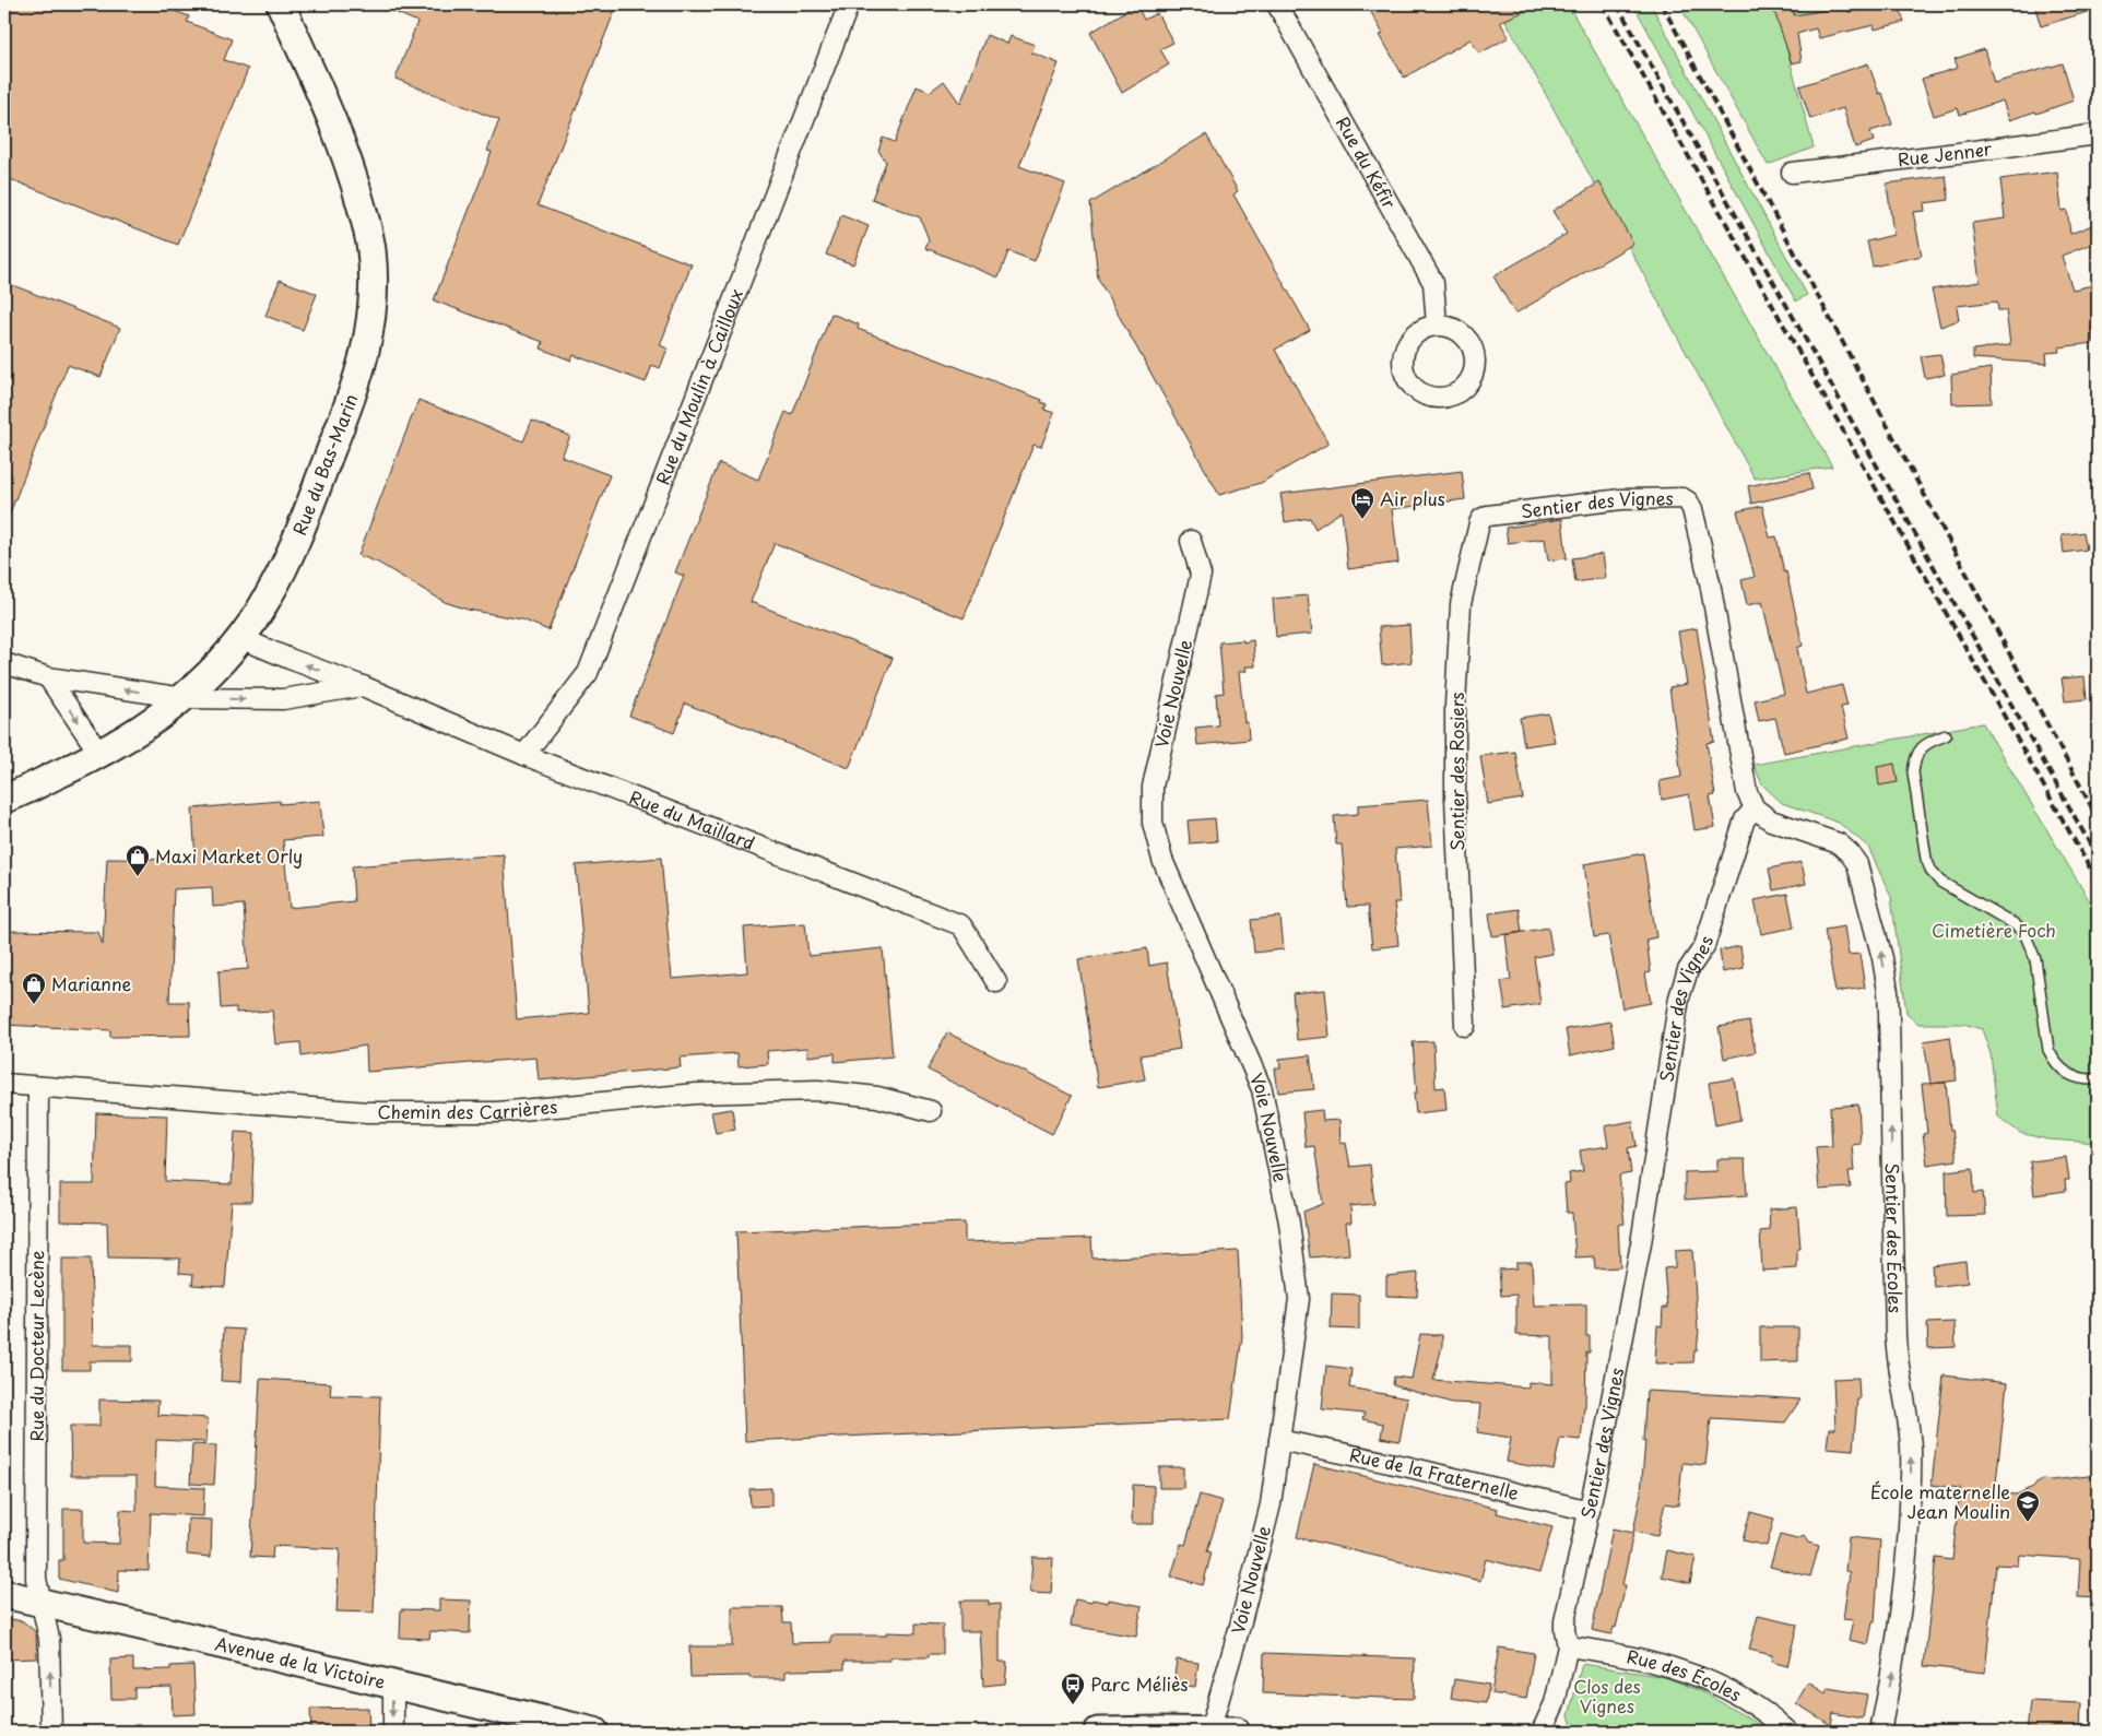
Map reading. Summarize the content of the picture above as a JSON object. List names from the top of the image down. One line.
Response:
{"streets":{"main road":["Rue du Bas-Marin","Avenue de la Victoire"],"street":["Rue Jenner","Rue du Kéfir","Rue du Moulin à Cailloux","Sentier des Vignes","Voie Nouvelle","Sentier des Rosiers","Rue du Maillard","Chemin des Carrières","Sentier des Écoles","Rue du Docteur Lecène","Rue de la Fraternelle","Rue des Écoles"]},"crossings":[["Rue du Moulin à Cailloux","Rue du Maillard"],["Rue du Bas-Marin","Rue du Maillard"],["Sentier des Vignes","Sentier des Rosiers"],["Sentier des Vignes","Sentier des Écoles"],["Sentier des Vignes","Rue de la Fraternelle"],["Sentier des Vignes","Rue des Écoles"],["Voie Nouvelle","Rue de la Fraternelle"],["Chemin des Carrières","Rue du Docteur Lecène"],["Rue du Docteur Lecène","Avenue de la Victoire"]],"one_way":["Sentier des Écoles"],"parks":["Cimetière Foch","Clos des Vignes"],"places":{"hotel":["Air plus"],"shop":["Maxi Market Orly","Marianne"],"school or university":["École maternelle Jean Moulin"],"bus stop":["Parc Méliès"]}}
